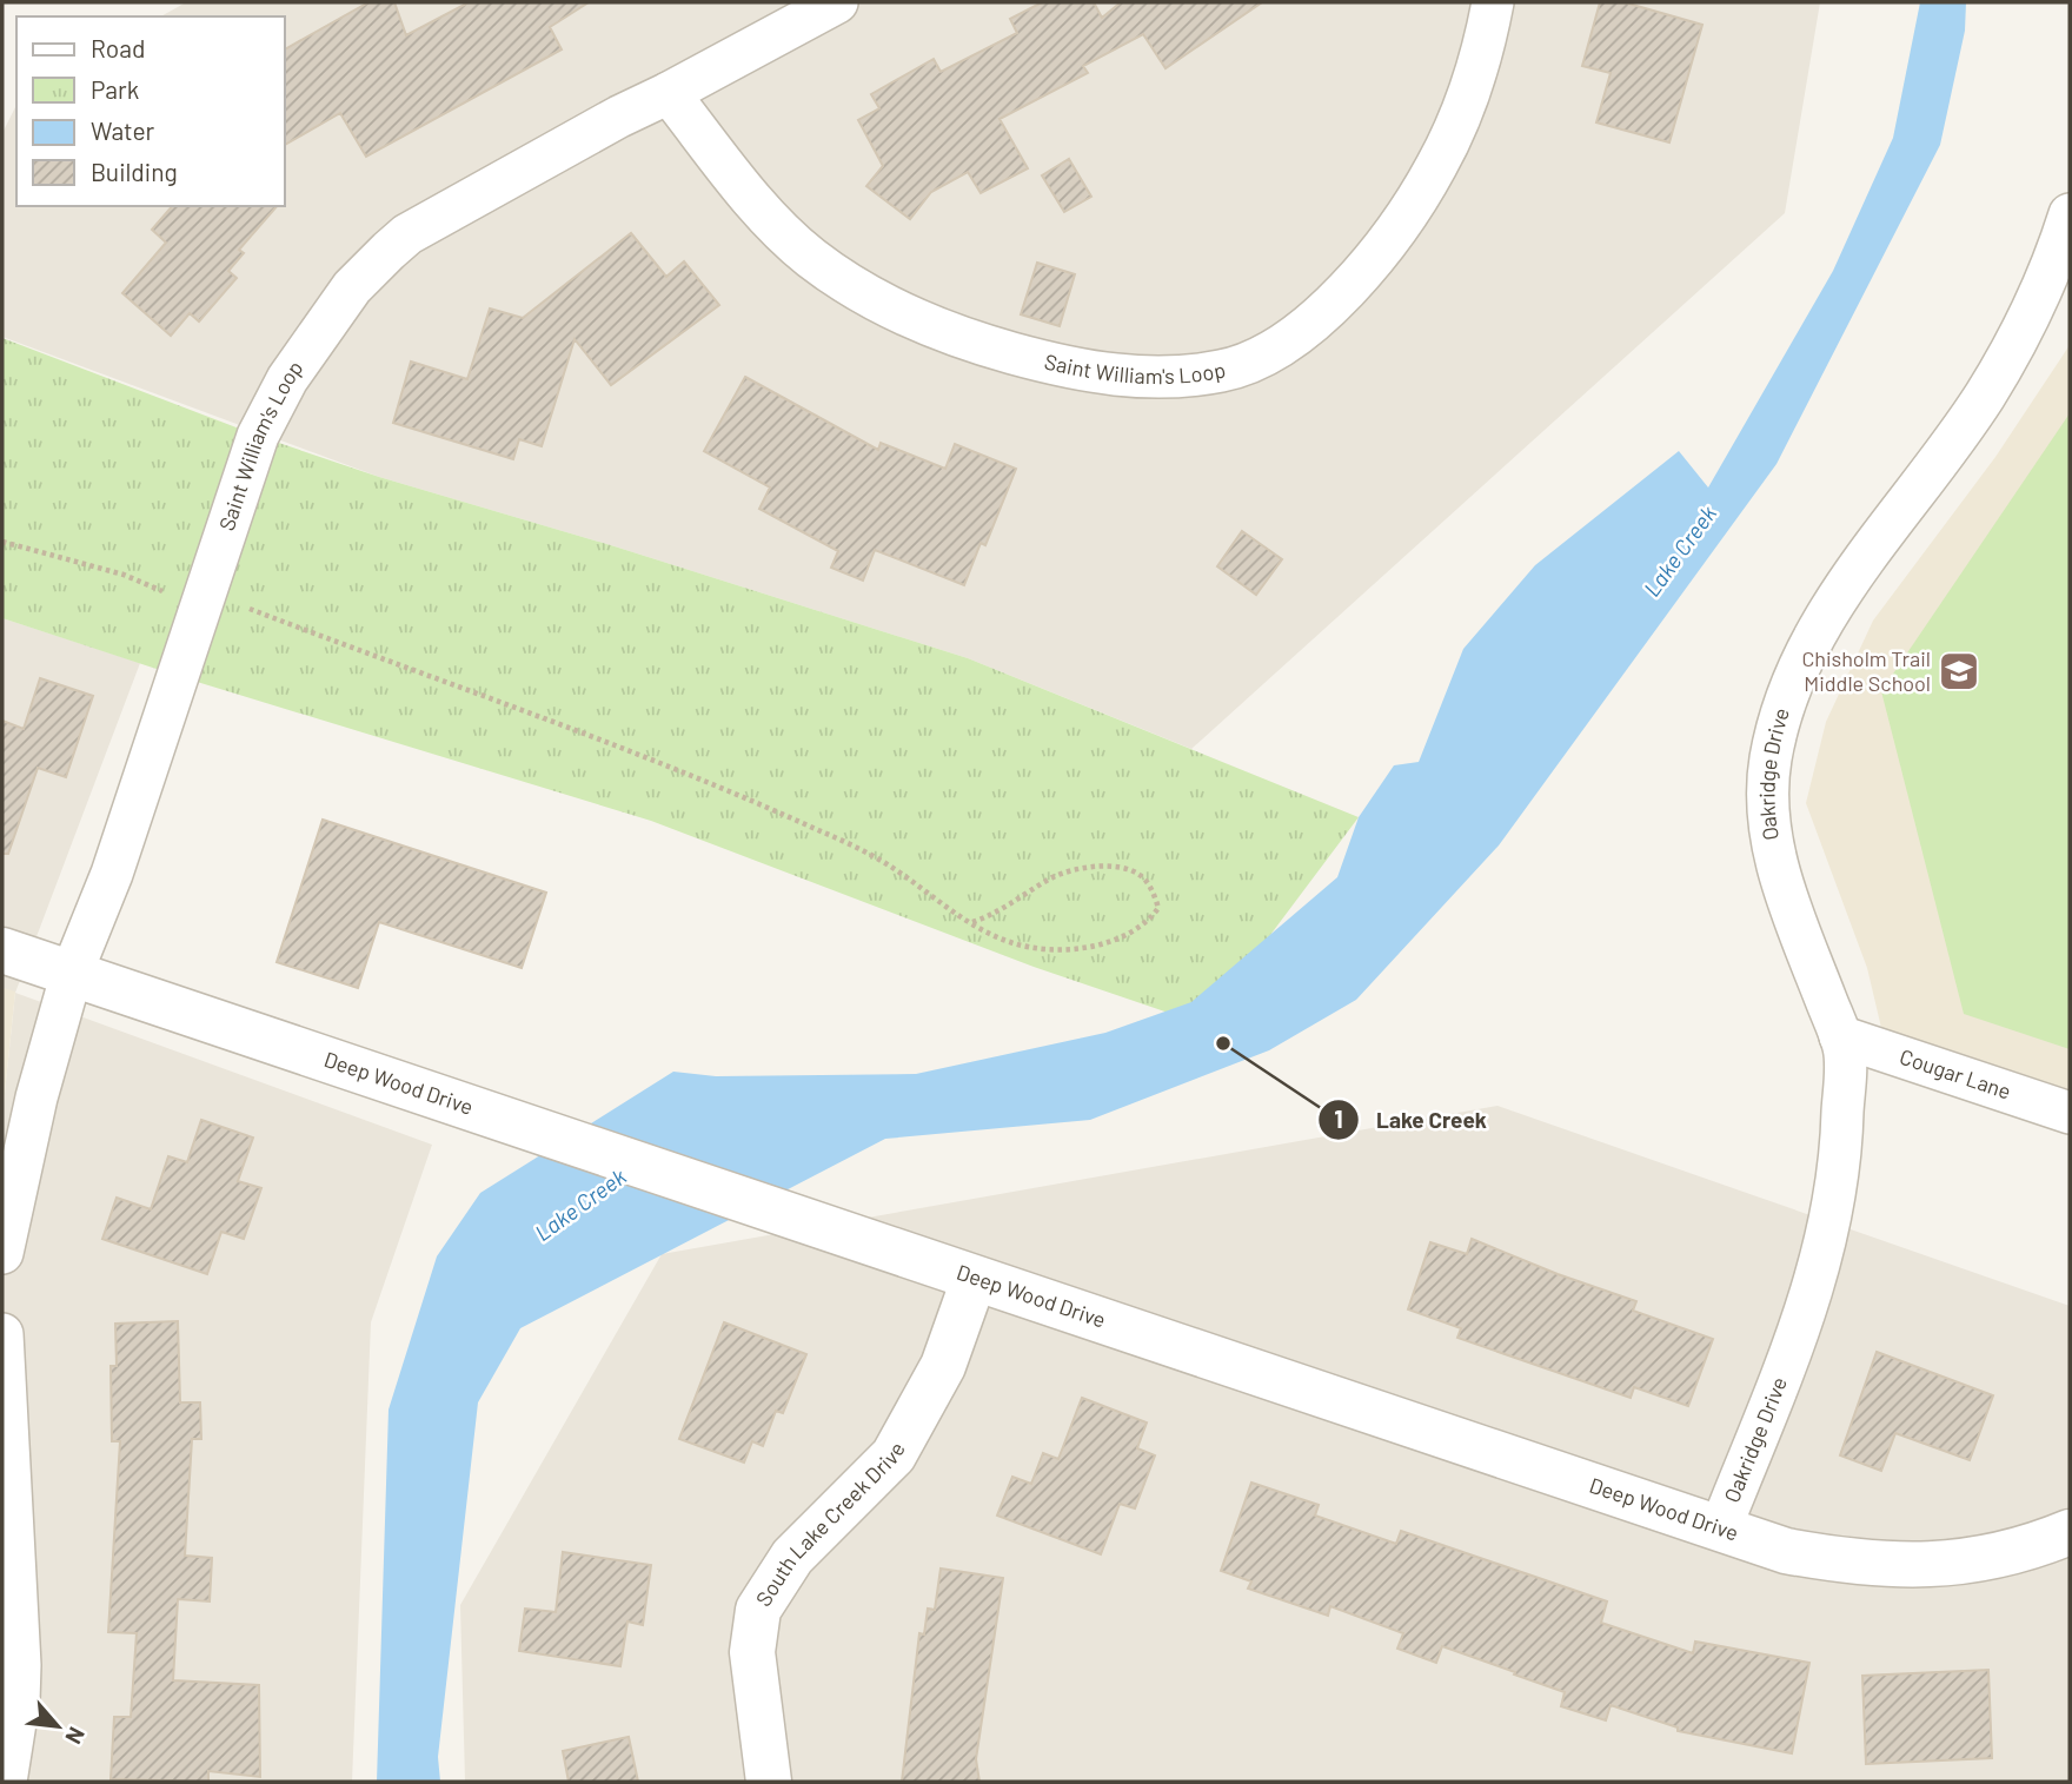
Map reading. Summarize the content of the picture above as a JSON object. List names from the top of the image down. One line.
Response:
{"streets":{"street":["Saint William's Loop","Oakridge Drive","Cougar Lane","Deep Wood Drive","South Lake Creek Drive"]},"crossings":[["Saint William's Loop","Deep Wood Drive"],["Oakridge Drive","Cougar Lane"],["Oakridge Drive","Deep Wood Drive"],["Deep Wood Drive","South Lake Creek Drive"]],"water":["Lake Creek"],"places":{"school or university":["Chisholm Trail Middle School"],"other":["Lake Creek"]},"legend":["Road","Park","Water","Building"],"north":"bottom right"}
